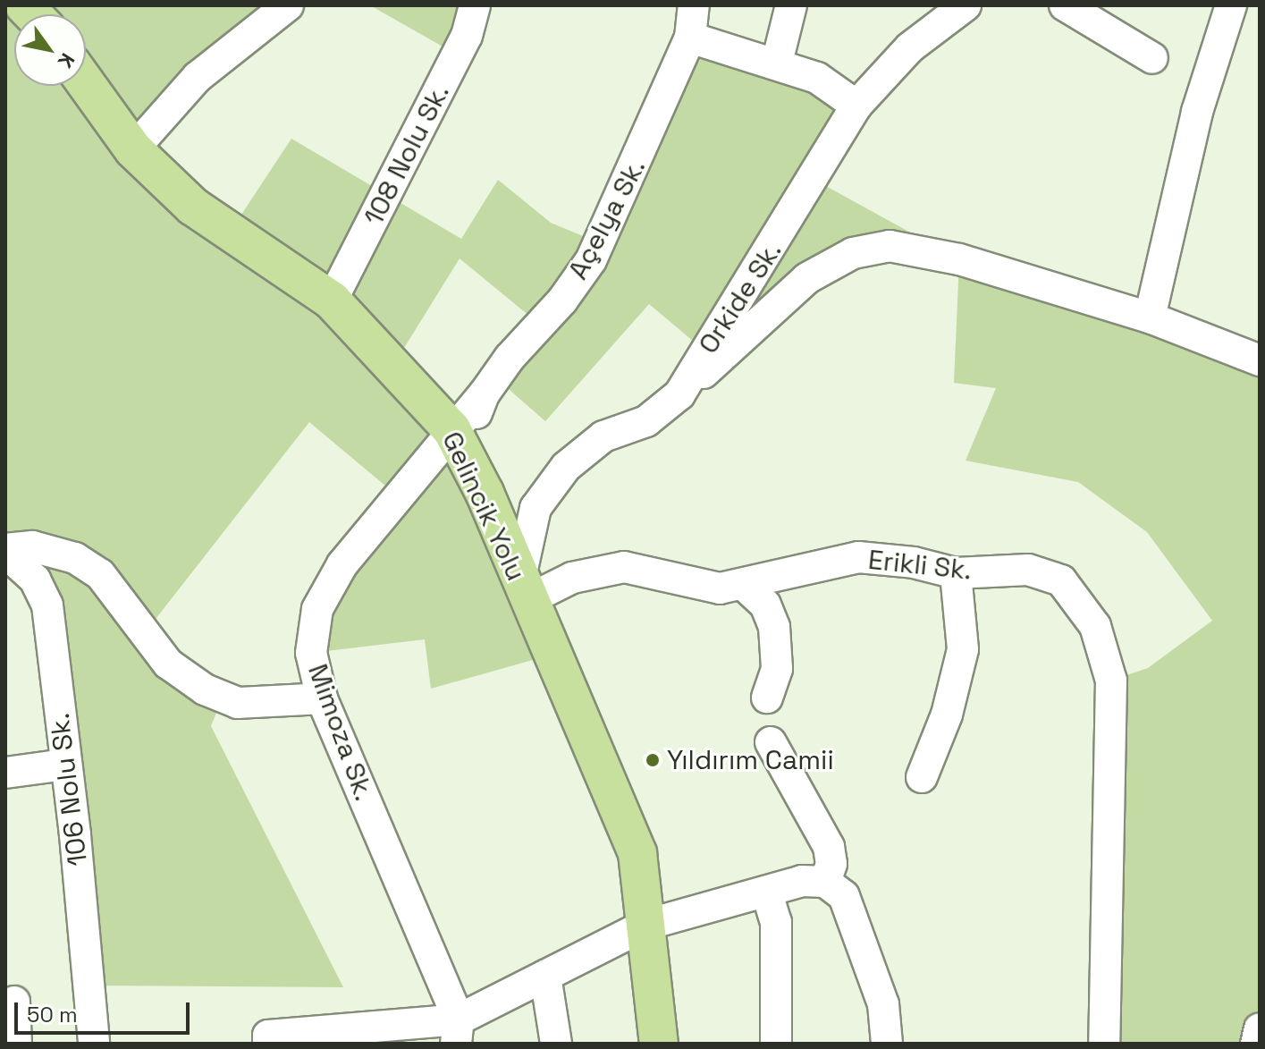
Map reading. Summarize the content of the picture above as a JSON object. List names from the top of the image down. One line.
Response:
{"streets":{"main road":["Gelincik Yolu"],"street":["108 Nolu Sk.","Açelya Sk.","Orkide Sk.","Erikli Sk.","Mimoza Sk.","106 Nolu Sk."]},"crossings":[["108 Nolu Sk.","Gelincik Yolu"],["Açelya Sk.","Gelincik Yolu"],["Açelya Sk.","Mimoza Sk."],["Orkide Sk.","Gelincik Yolu"],["Orkide Sk.","Erikli Sk."],["Gelincik Yolu","Erikli Sk."],["Gelincik Yolu","Mimoza Sk."]],"places":["Yıldırım Camii"],"scale_bar":"50 m","north":"bottom right"}
